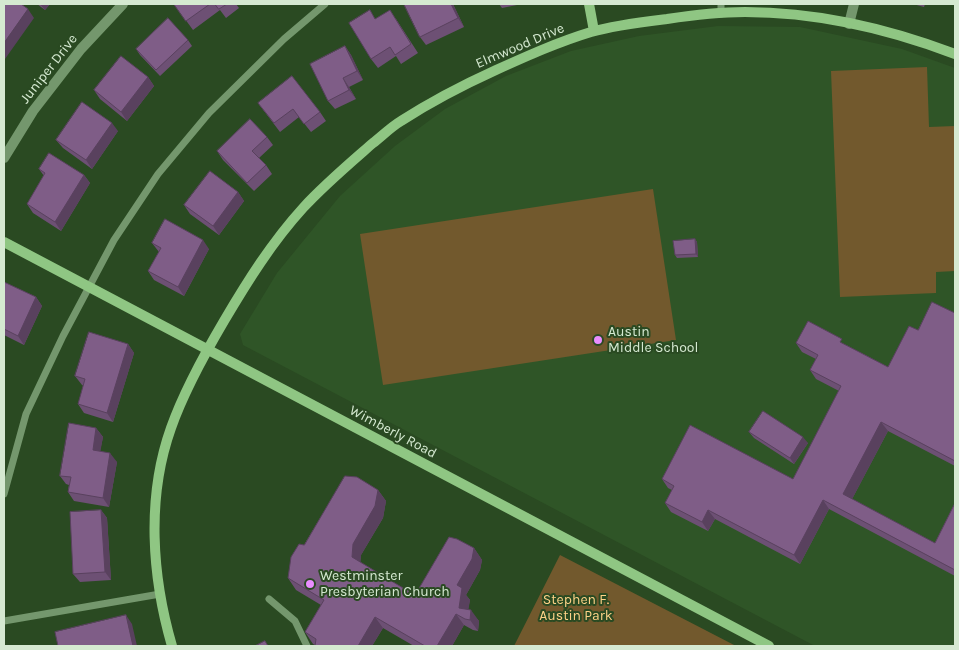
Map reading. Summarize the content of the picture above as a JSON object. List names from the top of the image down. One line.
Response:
{"streets":{"main road":["Elmwood Drive","Wimberly Road"],"street":["Juniper Drive"]},"crossings":[["Elmwood Drive","Wimberly Road"]],"parks":["Stephen F. Austin Park"],"places":["Austin Middle School","Westminster Presbyterian Church"]}
